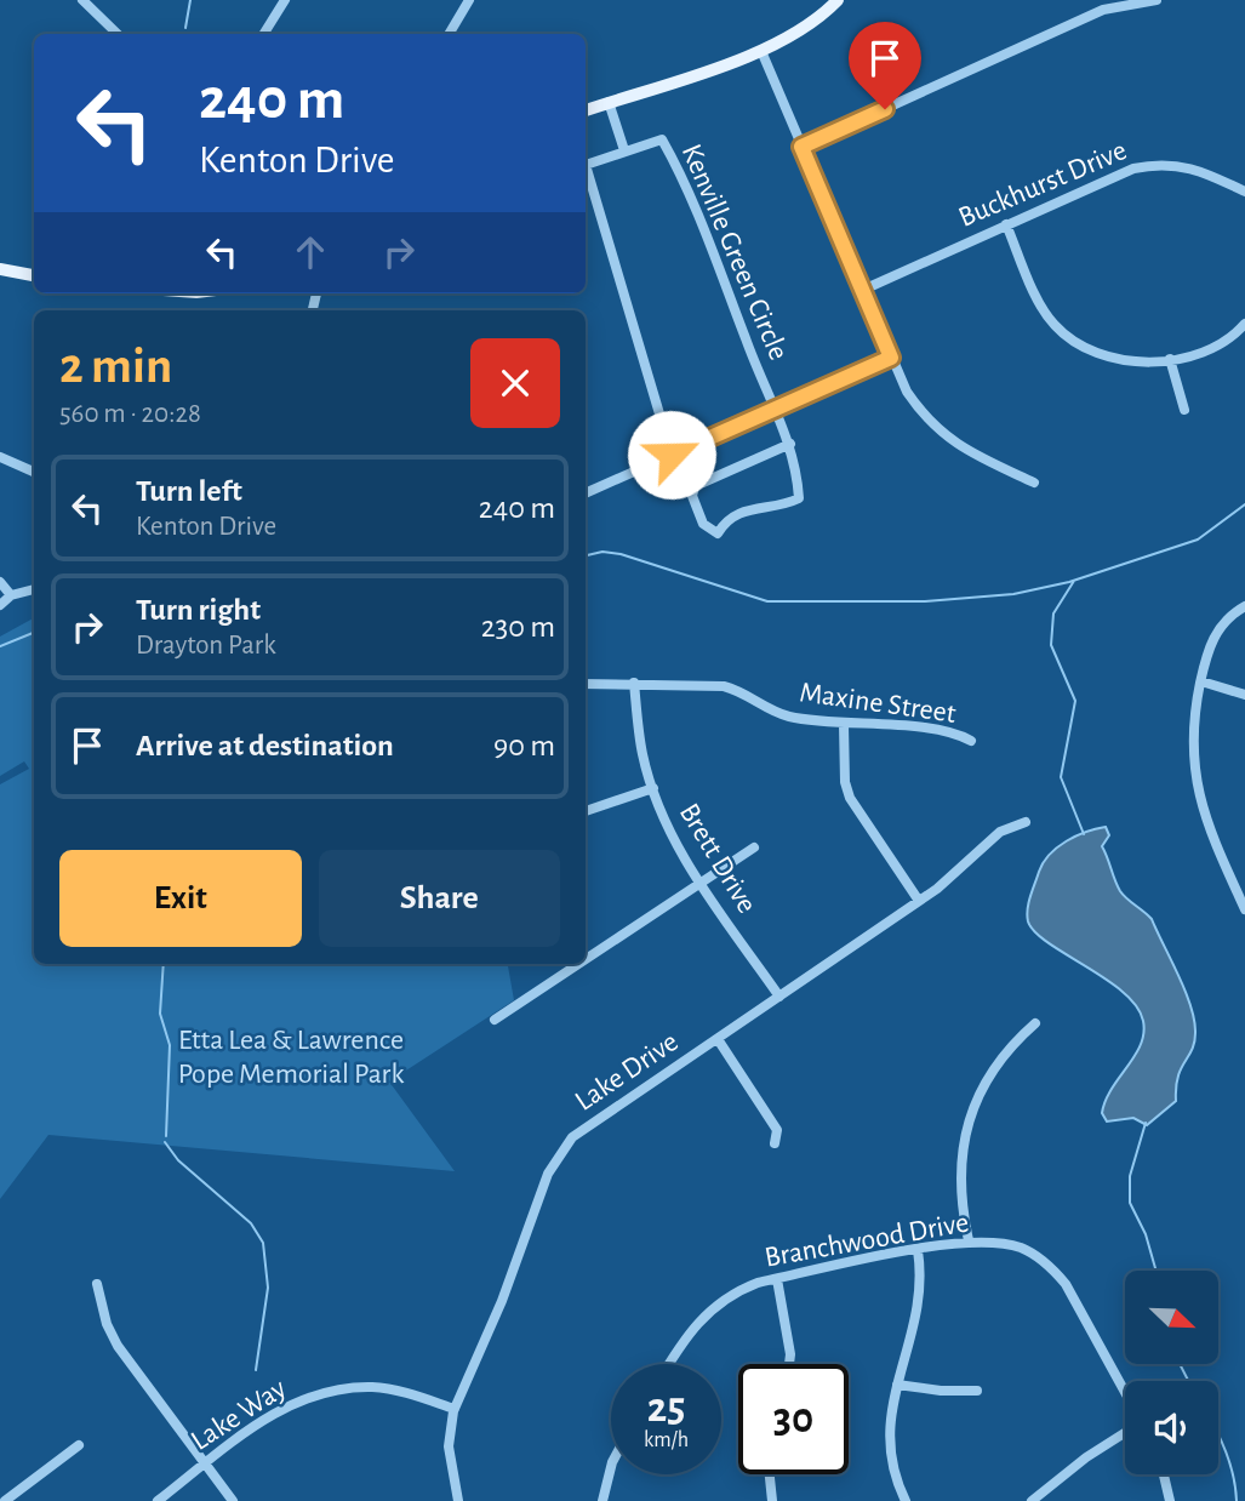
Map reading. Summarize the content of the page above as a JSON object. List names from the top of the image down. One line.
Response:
{"streets":{"street":["Buckhurst Drive","Kenville Green Circle","Maxine Street","Brett Drive","Lake Drive","Branchwood Drive","Lake Way"]},"crossings":[["Maxine Street","Brett Drive"],["Brett Drive","Lake Drive"],["Lake Drive","Lake Way"]],"parks":["Etta Lea & Lawrence Pope Memorial Park"],"north":"bottom right","page":{"turn":["240 m","Kenton Drive"],"heading":["2 min","560 m · 20:28"],"list":[{"name":"Turn left","note":"Kenton Drive","value":"240 m"},{"name":"Turn right","note":"Drayton Park","value":"230 m"},{"name":"Arrive at destination","value":"90 m"}],"buttons":["Exit","Share"],"speed":"25 km/h","limit":"30"}}
